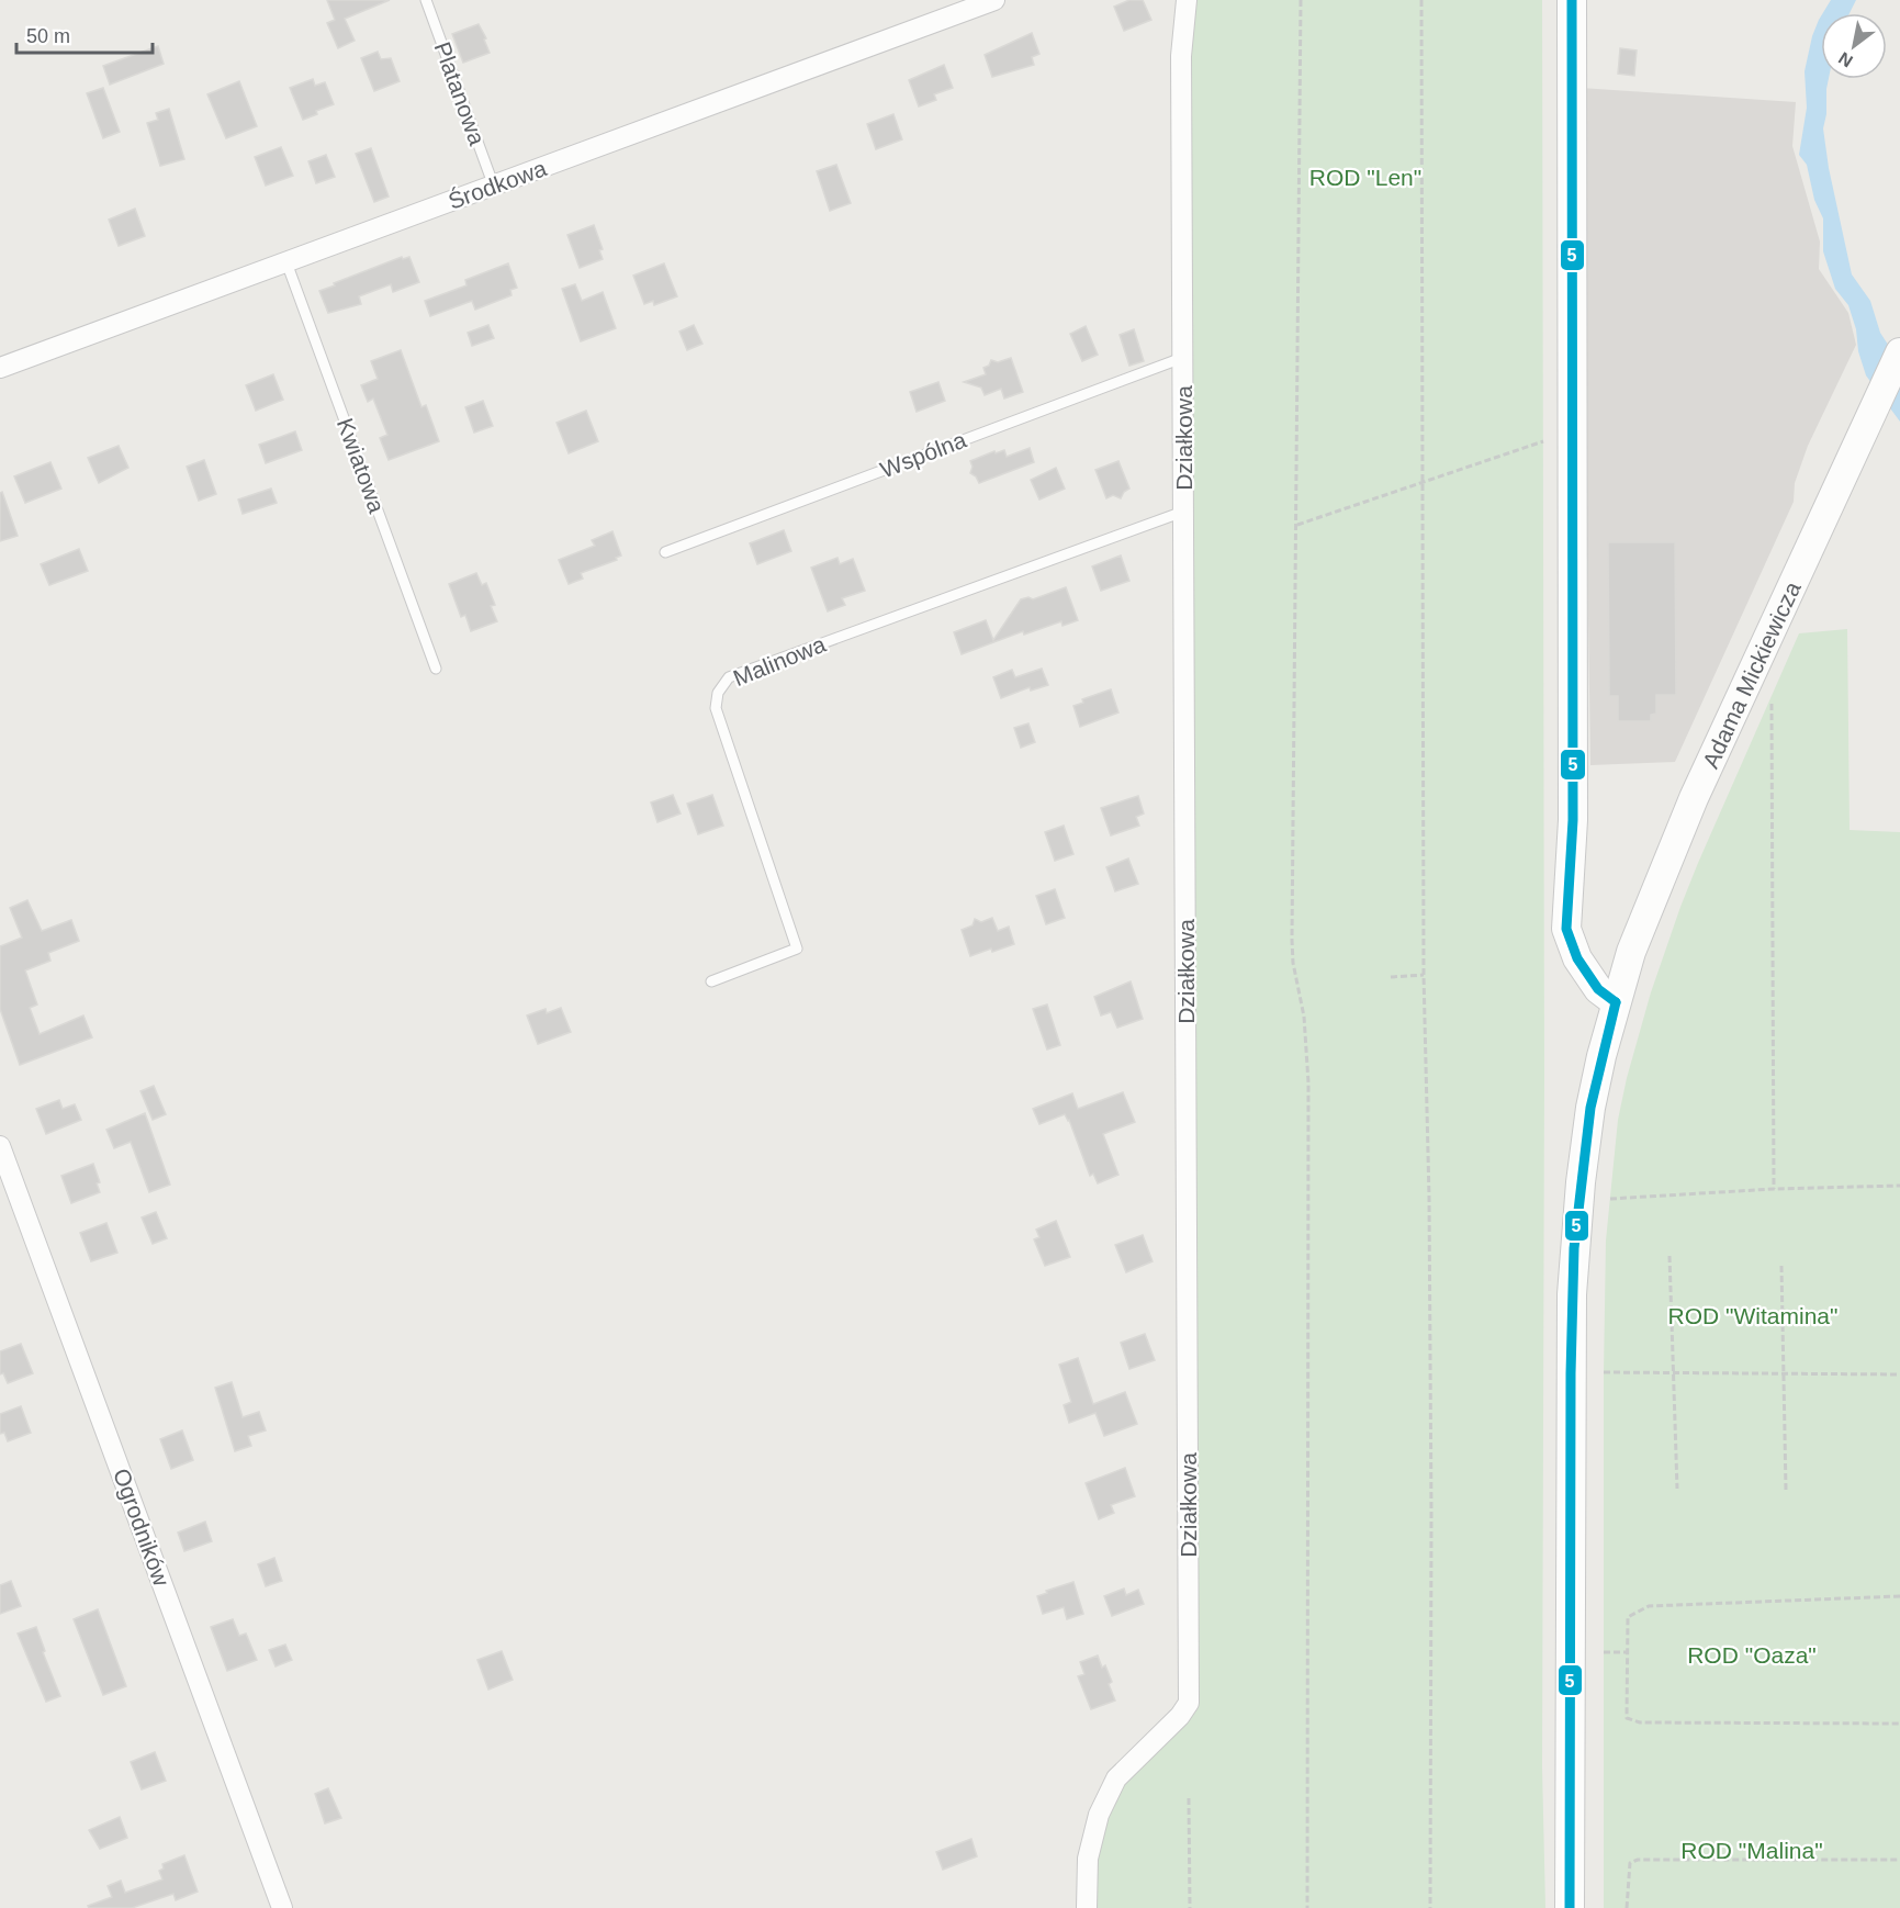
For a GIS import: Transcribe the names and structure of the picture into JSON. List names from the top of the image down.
{
  "streets": {
    "street": [
      "Środkowa",
      "Działkowa",
      "Adama Mickiewicza",
      "Ogrodników"
    ],
    "lane": [
      "Platanowa",
      "Wspólna",
      "Kwiatowa",
      "Malinowa"
    ]
  },
  "crossings": [
    ["Platanowa", "Środkowa"],
    ["Środkowa", "Kwiatowa"],
    ["Działkowa", "Wspólna"],
    ["Działkowa", "Malinowa"]
  ],
  "parks": [
    "ROD \"Len\"",
    "ROD \"Witamina\"",
    "ROD \"Oaza\"",
    "ROD \"Malina\""
  ],
  "lines": ["transit line 5"],
  "scale_bar": "50 m",
  "north": "bottom left"
}
